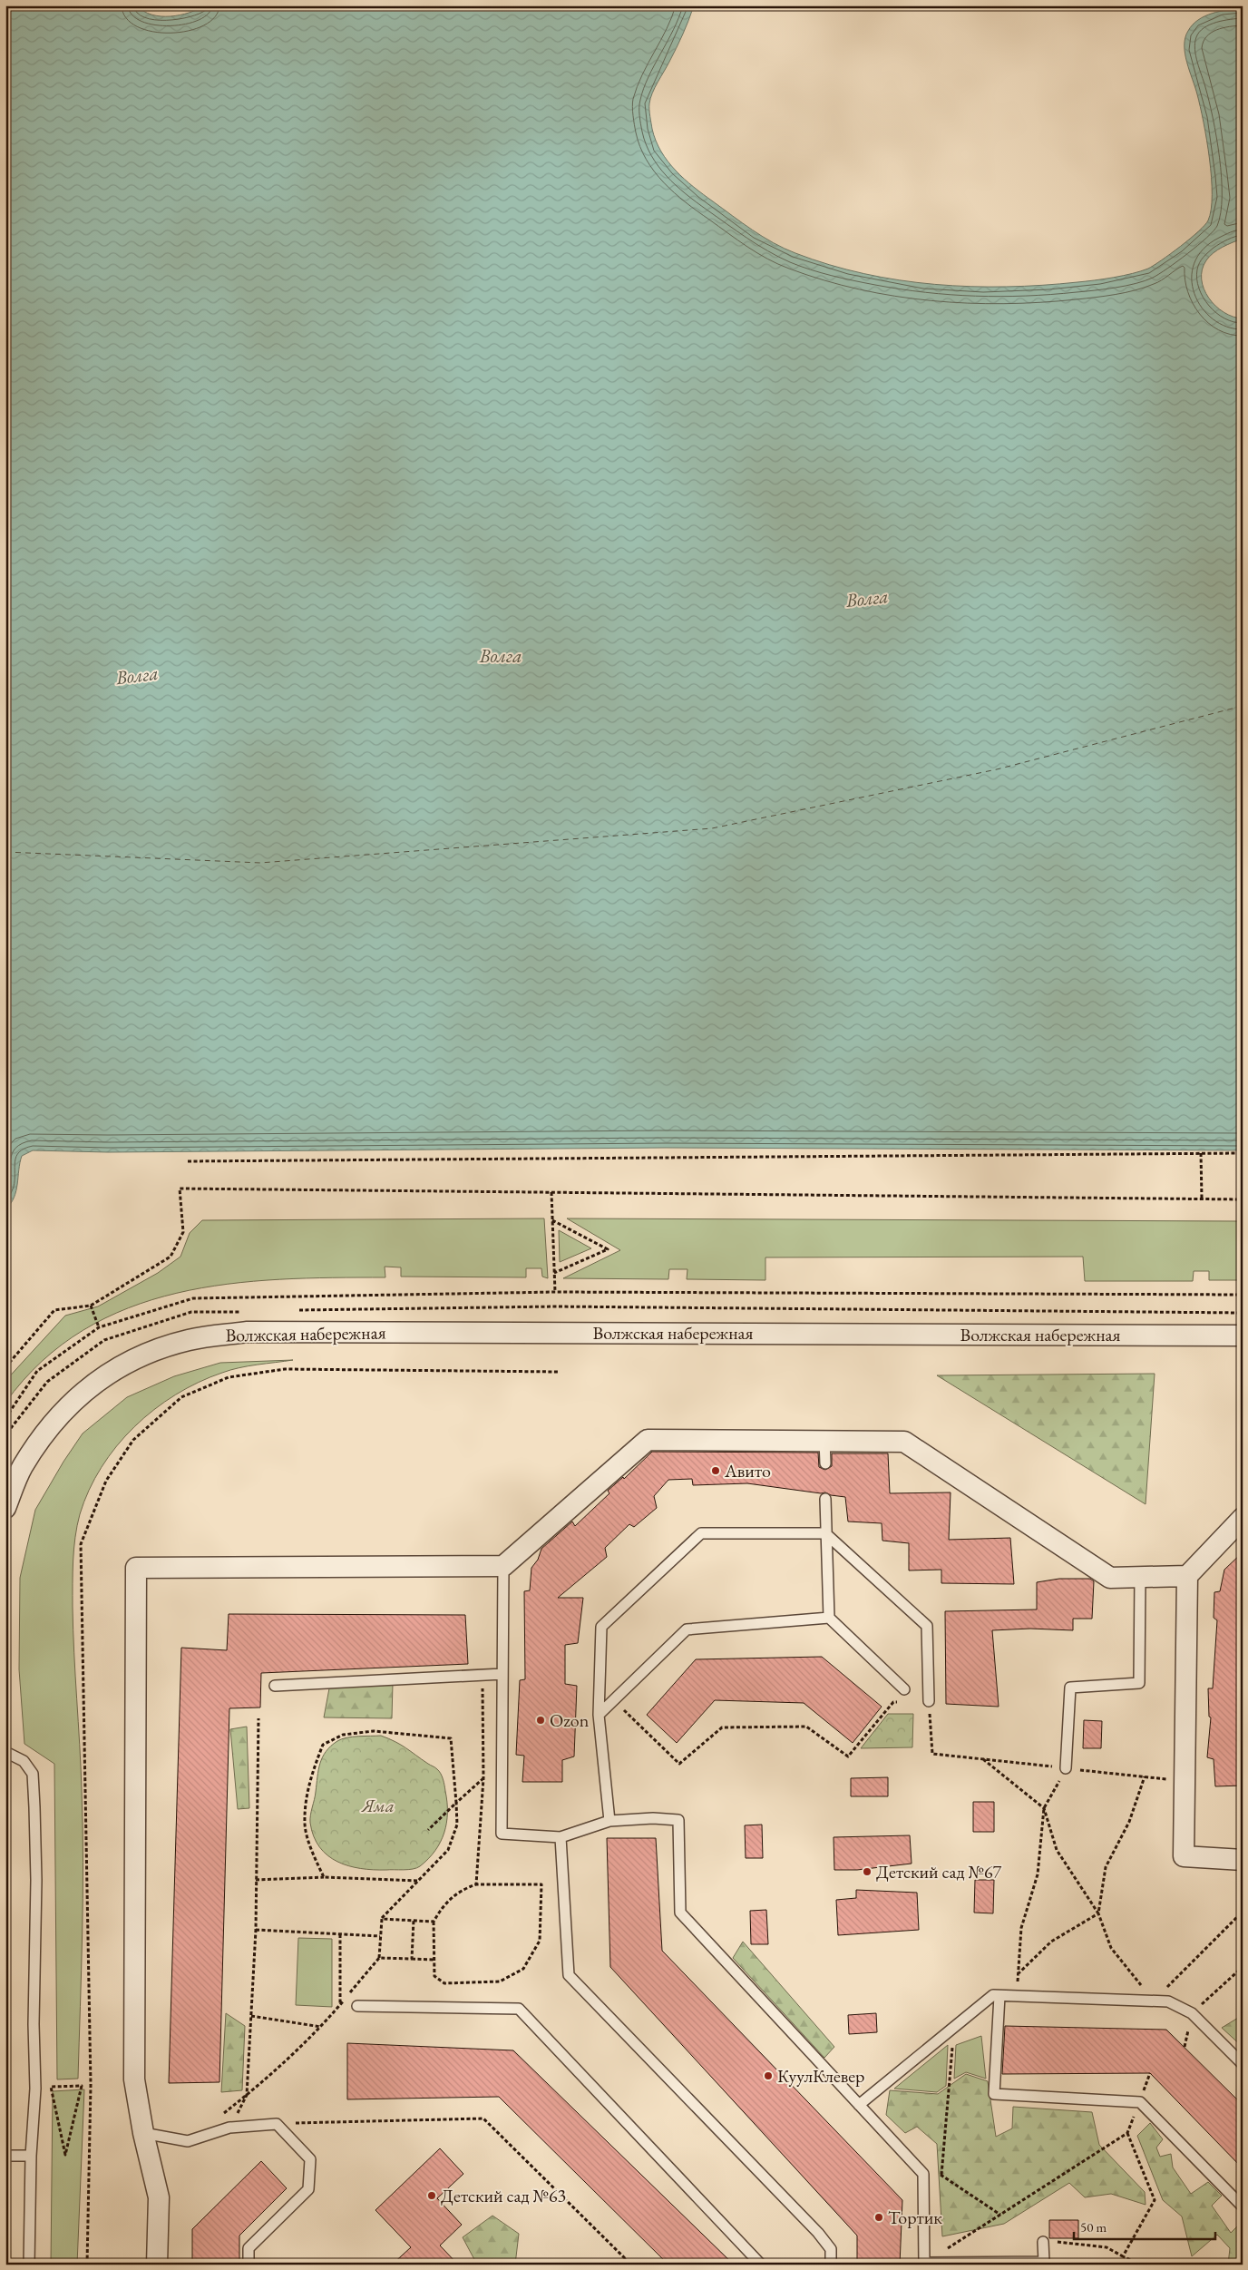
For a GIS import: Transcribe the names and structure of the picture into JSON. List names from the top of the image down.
{
  "streets": {
    "street": ["Волжская набережная"]
  },
  "water": ["Волга"],
  "parks": ["Яма"],
  "places": [
    "Авито",
    "Ozon",
    "Детский сад №67",
    "КуулКлевер",
    "Детский сад №63",
    "Тортик"
  ],
  "scale_bar": "50 m"
}
